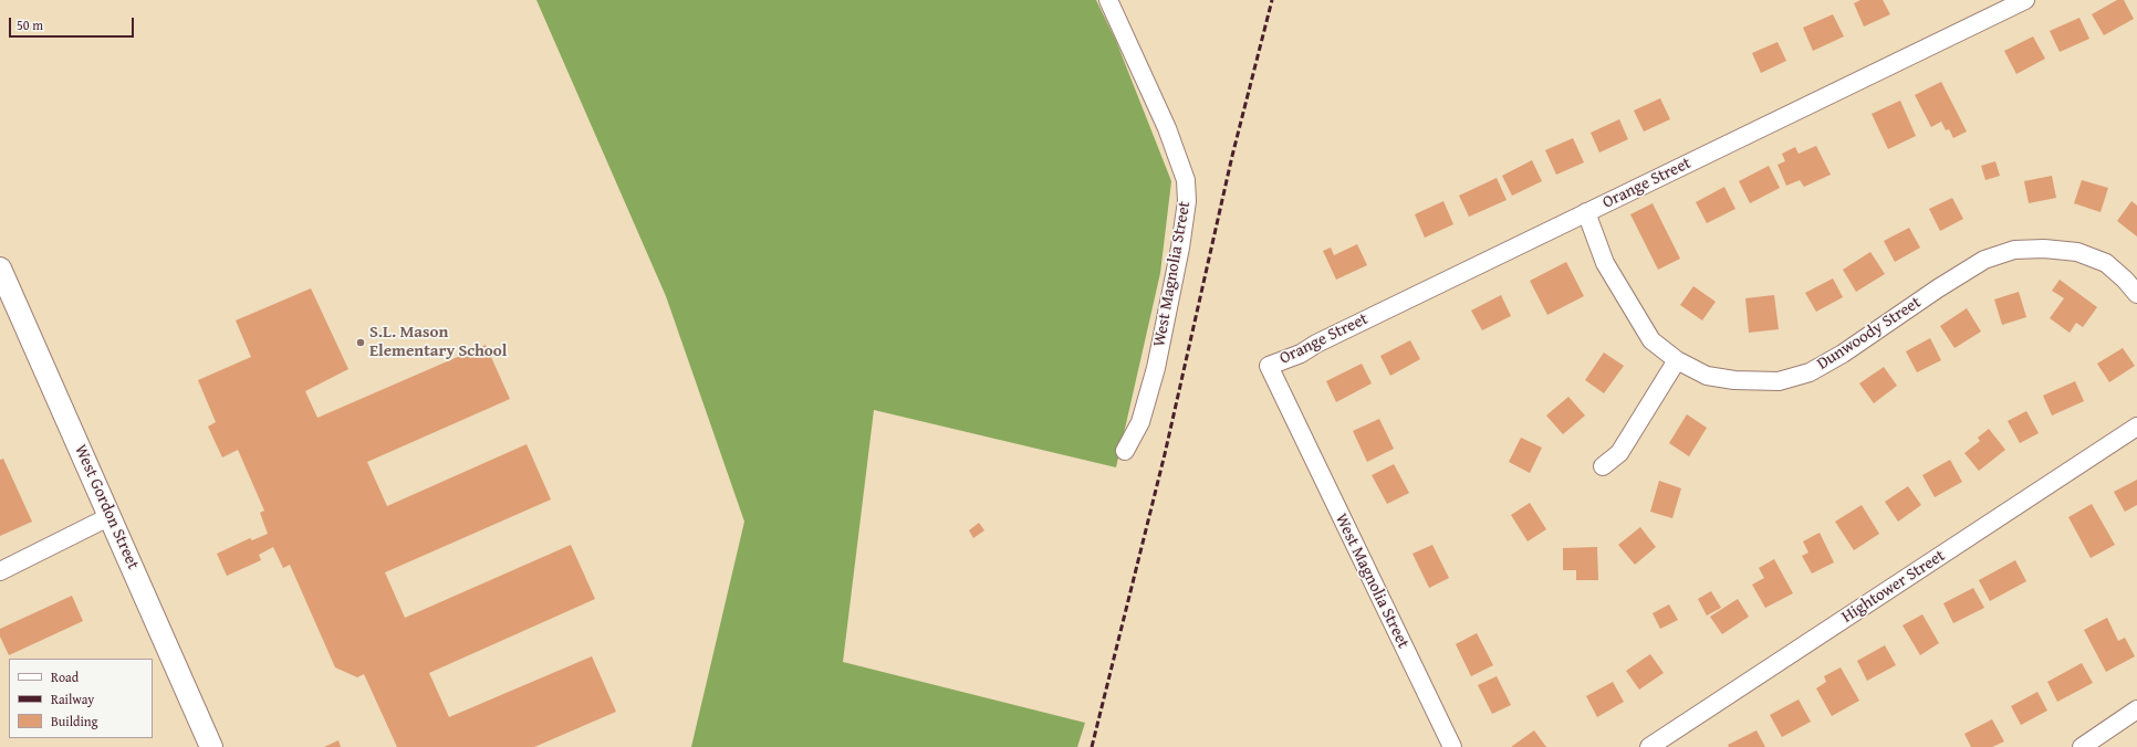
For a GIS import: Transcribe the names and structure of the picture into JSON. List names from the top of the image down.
{
  "streets": {
    "street": [
      "Orange Street",
      "West Magnolia Street",
      "Dunwoody Street",
      "West Gordon Street",
      "Hightower Street"
    ]
  },
  "crossings": [
    ["Orange Street", "West Magnolia Street"],
    ["Orange Street", "Dunwoody Street"]
  ],
  "places": ["S.L. Mason Elementary School"],
  "legend": ["Road", "Railway", "Building"],
  "scale_bar": "50 m"
}
